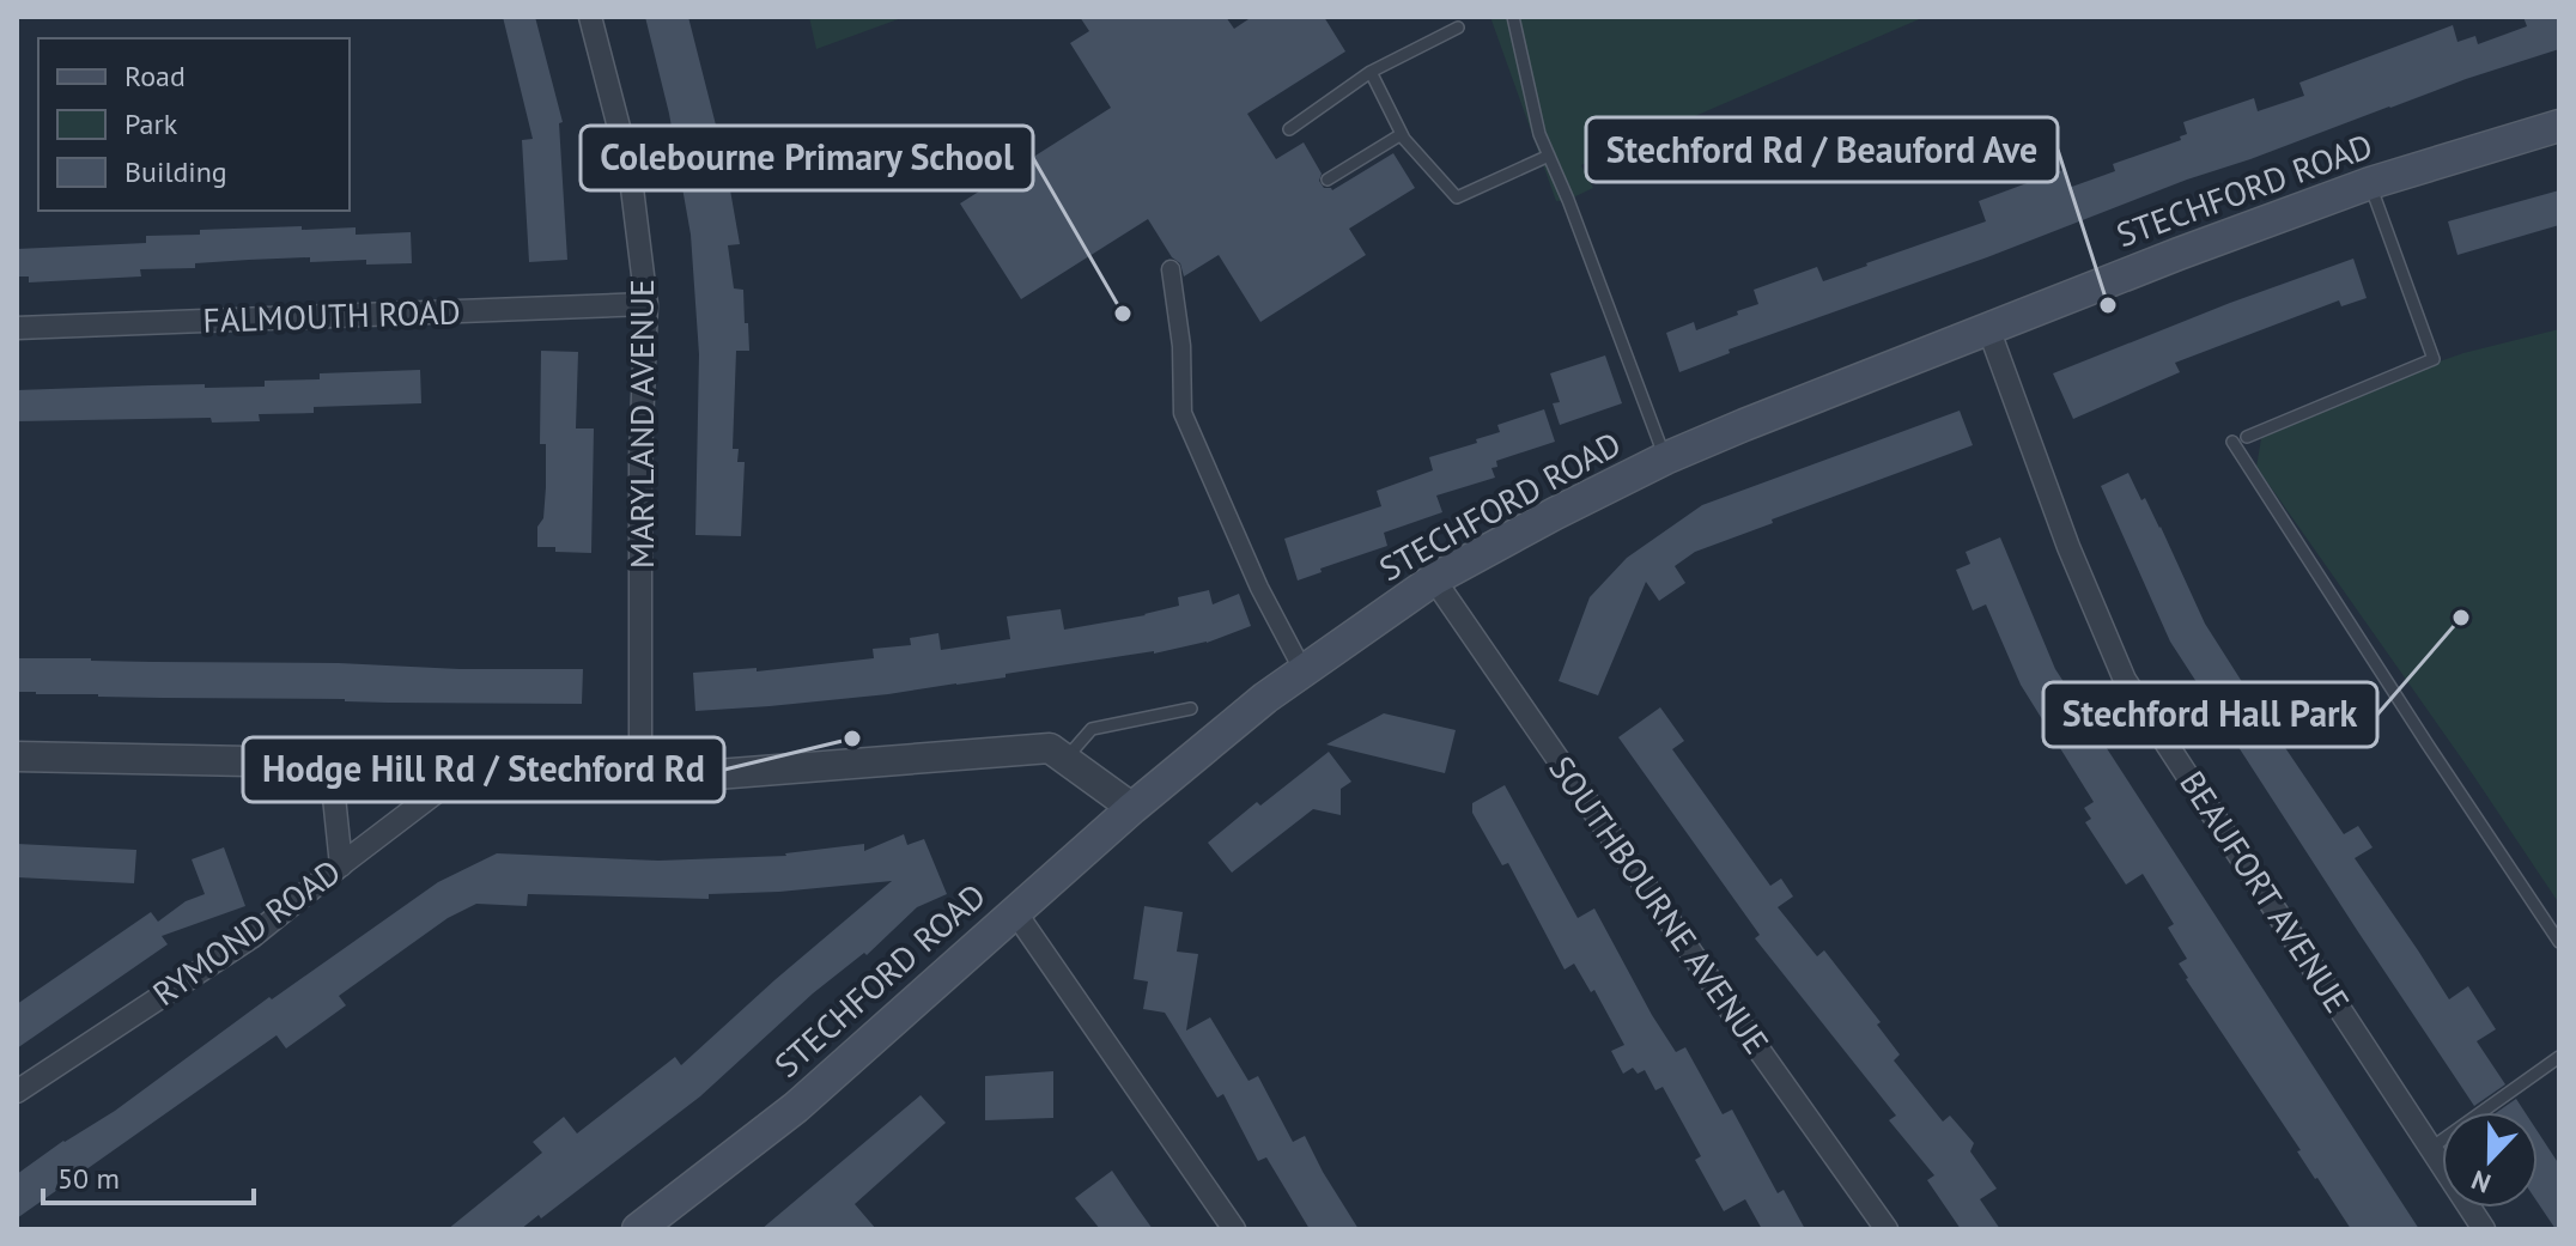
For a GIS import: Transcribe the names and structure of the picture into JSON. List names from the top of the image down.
{
  "streets": {
    "main road": ["STECHFORD ROAD"],
    "street": [
      "FALMOUTH ROAD",
      "MARYLAND AVENUE",
      "BEAUFORT AVENUE",
      "SOUTHBOURNE AVENUE",
      "RYMOND ROAD"
    ]
  },
  "crossings": [
    ["STECHFORD ROAD", "BEAUFORT AVENUE"],
    ["STECHFORD ROAD", "SOUTHBOURNE AVENUE"],
    ["FALMOUTH ROAD", "MARYLAND AVENUE"]
  ],
  "places": [
    "Stechford Rd / Beauford Ave",
    "Colebourne Primary School",
    "Stechford Hall Park",
    "Hodge Hill Rd / Stechford Rd"
  ],
  "legend": ["Road", "Park", "Building"],
  "scale_bar": "50 m",
  "north": "bottom"
}
